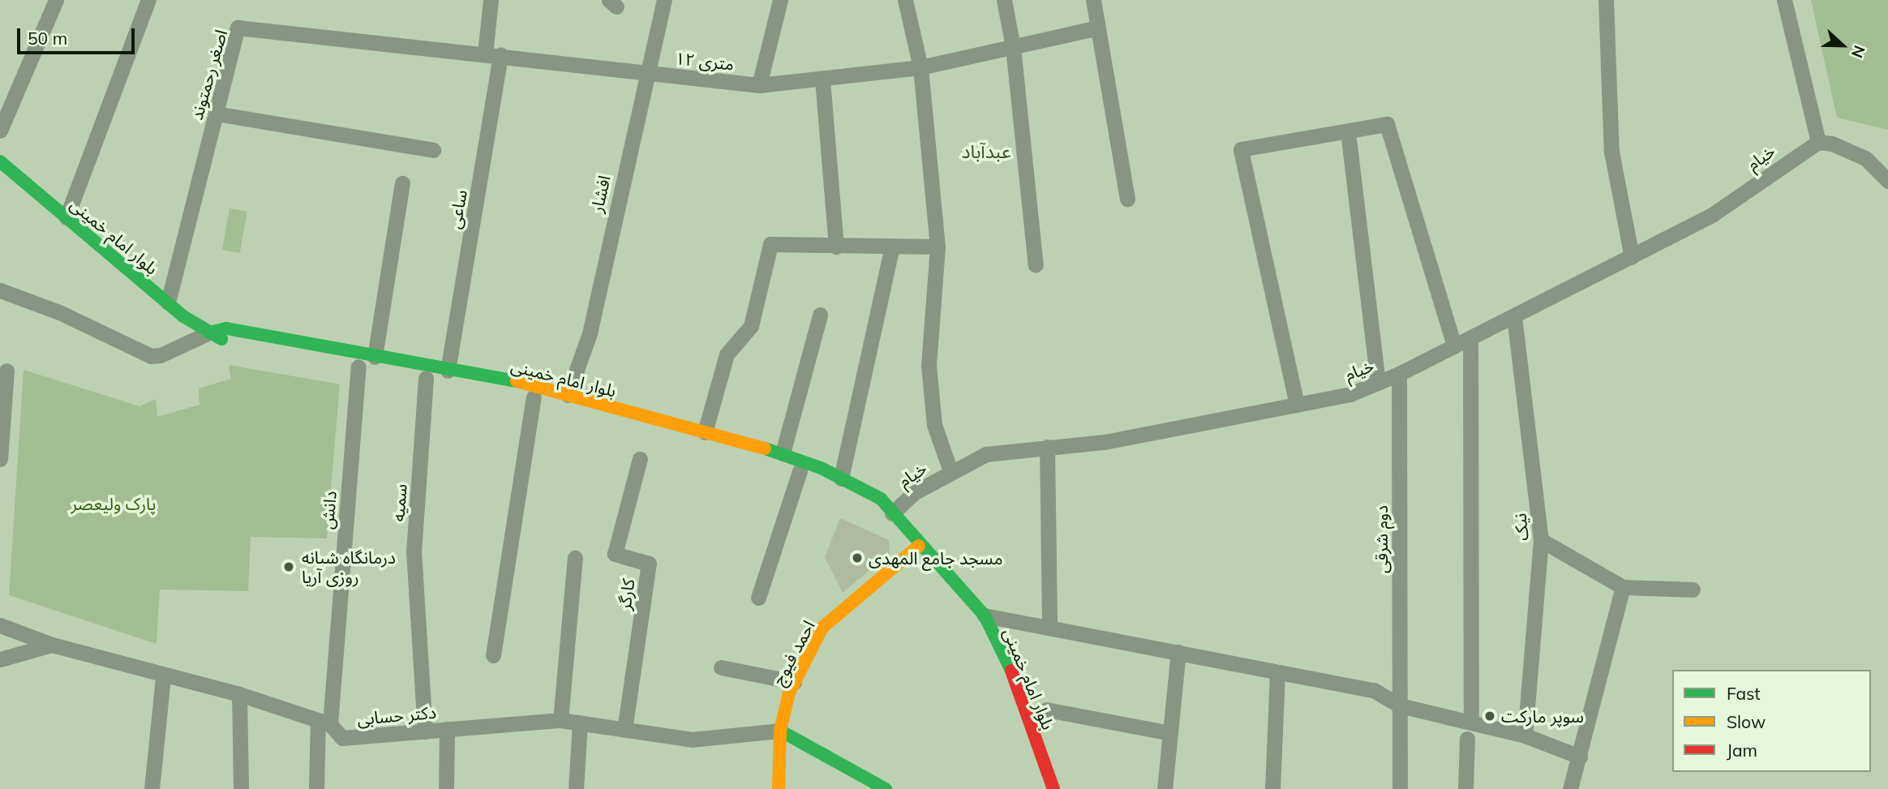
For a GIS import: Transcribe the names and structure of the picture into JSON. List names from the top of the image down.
{
  "streets": {
    "street": [
      "۱۲ متری",
      "اصغر رحمتوند",
      "خیام",
      "افشار",
      "ساعی",
      "بلوار امام خمینی",
      "سمیه",
      "دانش",
      "نیک",
      "دوم شرقی",
      "کارگر",
      "احمد فیوج",
      "دکتر حسابی"
    ]
  },
  "crossings": [
    ["۱۲ متری", "اصغر رحمتوند"],
    ["۱۲ متری", "افشار"],
    ["۱۲ متری", "ساعی"],
    ["اصغر رحمتوند", "ساعی"],
    ["اصغر رحمتوند", "بلوار امام خمینی"],
    ["خیام", "بلوار امام خمینی"],
    ["خیام", "نیک"],
    ["خیام", "دوم شرقی"],
    ["افشار", "بلوار امام خمینی"],
    ["ساعی", "بلوار امام خمینی"],
    ["بلوار امام خمینی", "سمیه"],
    ["بلوار امام خمینی", "دانش"],
    ["بلوار امام خمینی", "احمد فیوج"],
    ["سمیه", "دکتر حسابی"],
    ["دانش", "دکتر حسابی"],
    ["کارگر", "دکتر حسابی"],
    ["احمد فیوج", "دکتر حسابی"]
  ],
  "districts": ["عبدآباد"],
  "parks": ["پارک ولیعصر"],
  "places": ["مسجد جامع المهدی", "درمانگاه شبانه روزی آریا", "سوپر مارکت"],
  "legend": ["Fast", "Slow", "Jam"],
  "scale_bar": "50 m",
  "north": "right"
}
